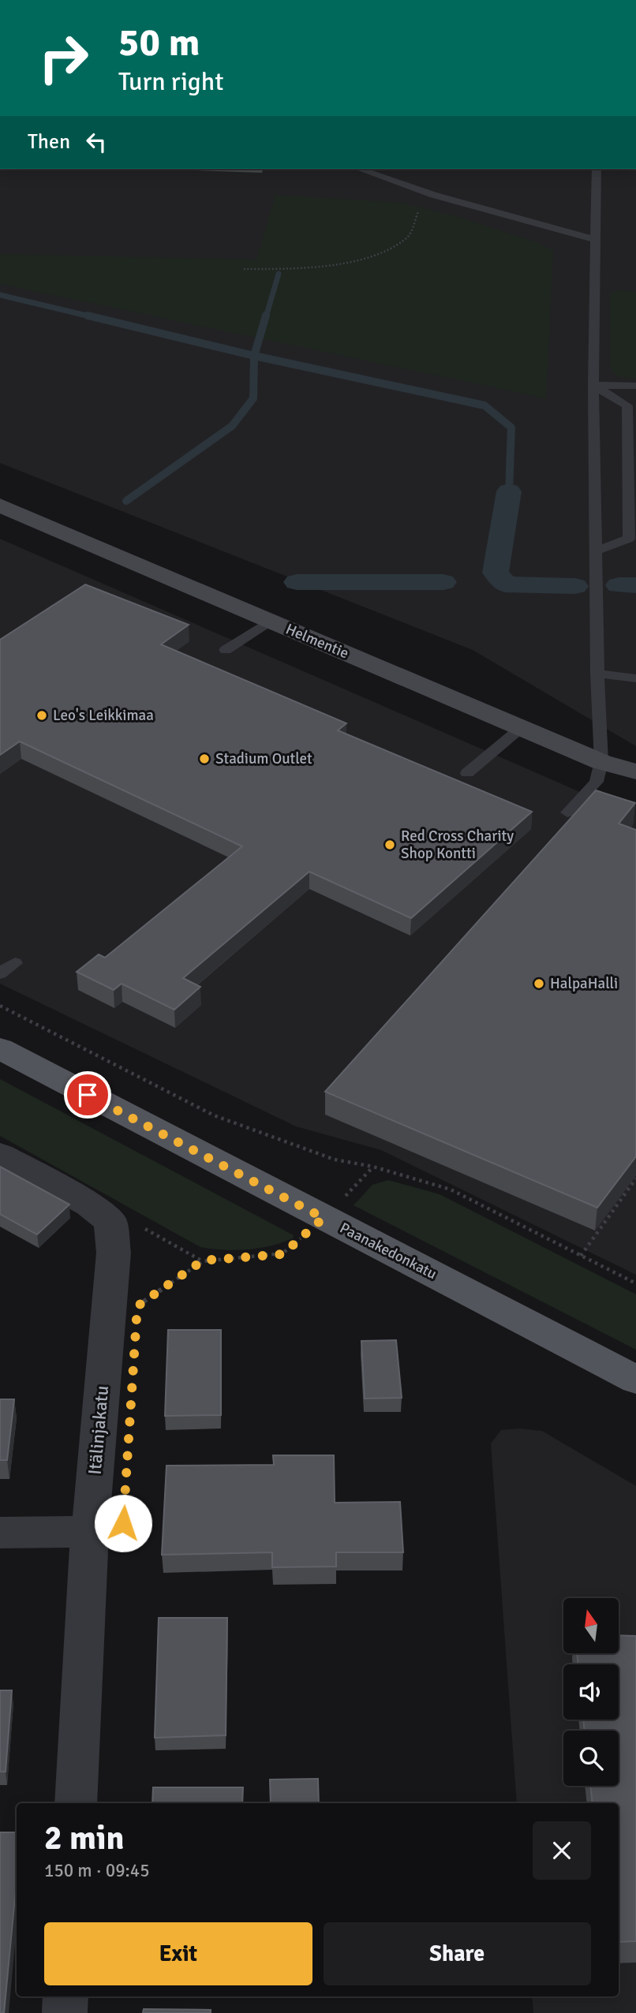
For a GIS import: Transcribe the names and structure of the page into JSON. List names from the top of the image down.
{
  "streets": {
    "main road": ["Paanakedonkatu"],
    "street": ["Helmentie", "Itälinjakatu"]
  },
  "places": [
    "Leo's Leikkimaa",
    "Stadium Outlet",
    "Red Cross Charity Shop Kontti",
    "HalpaHalli"
  ],
  "north": "top",
  "page": {
    "turn": ["50 m", "Turn right"],
    "then": "Then",
    "heading": ["2 min", "150 m · 09:45"],
    "buttons": ["Exit", "Share"]
  }
}
